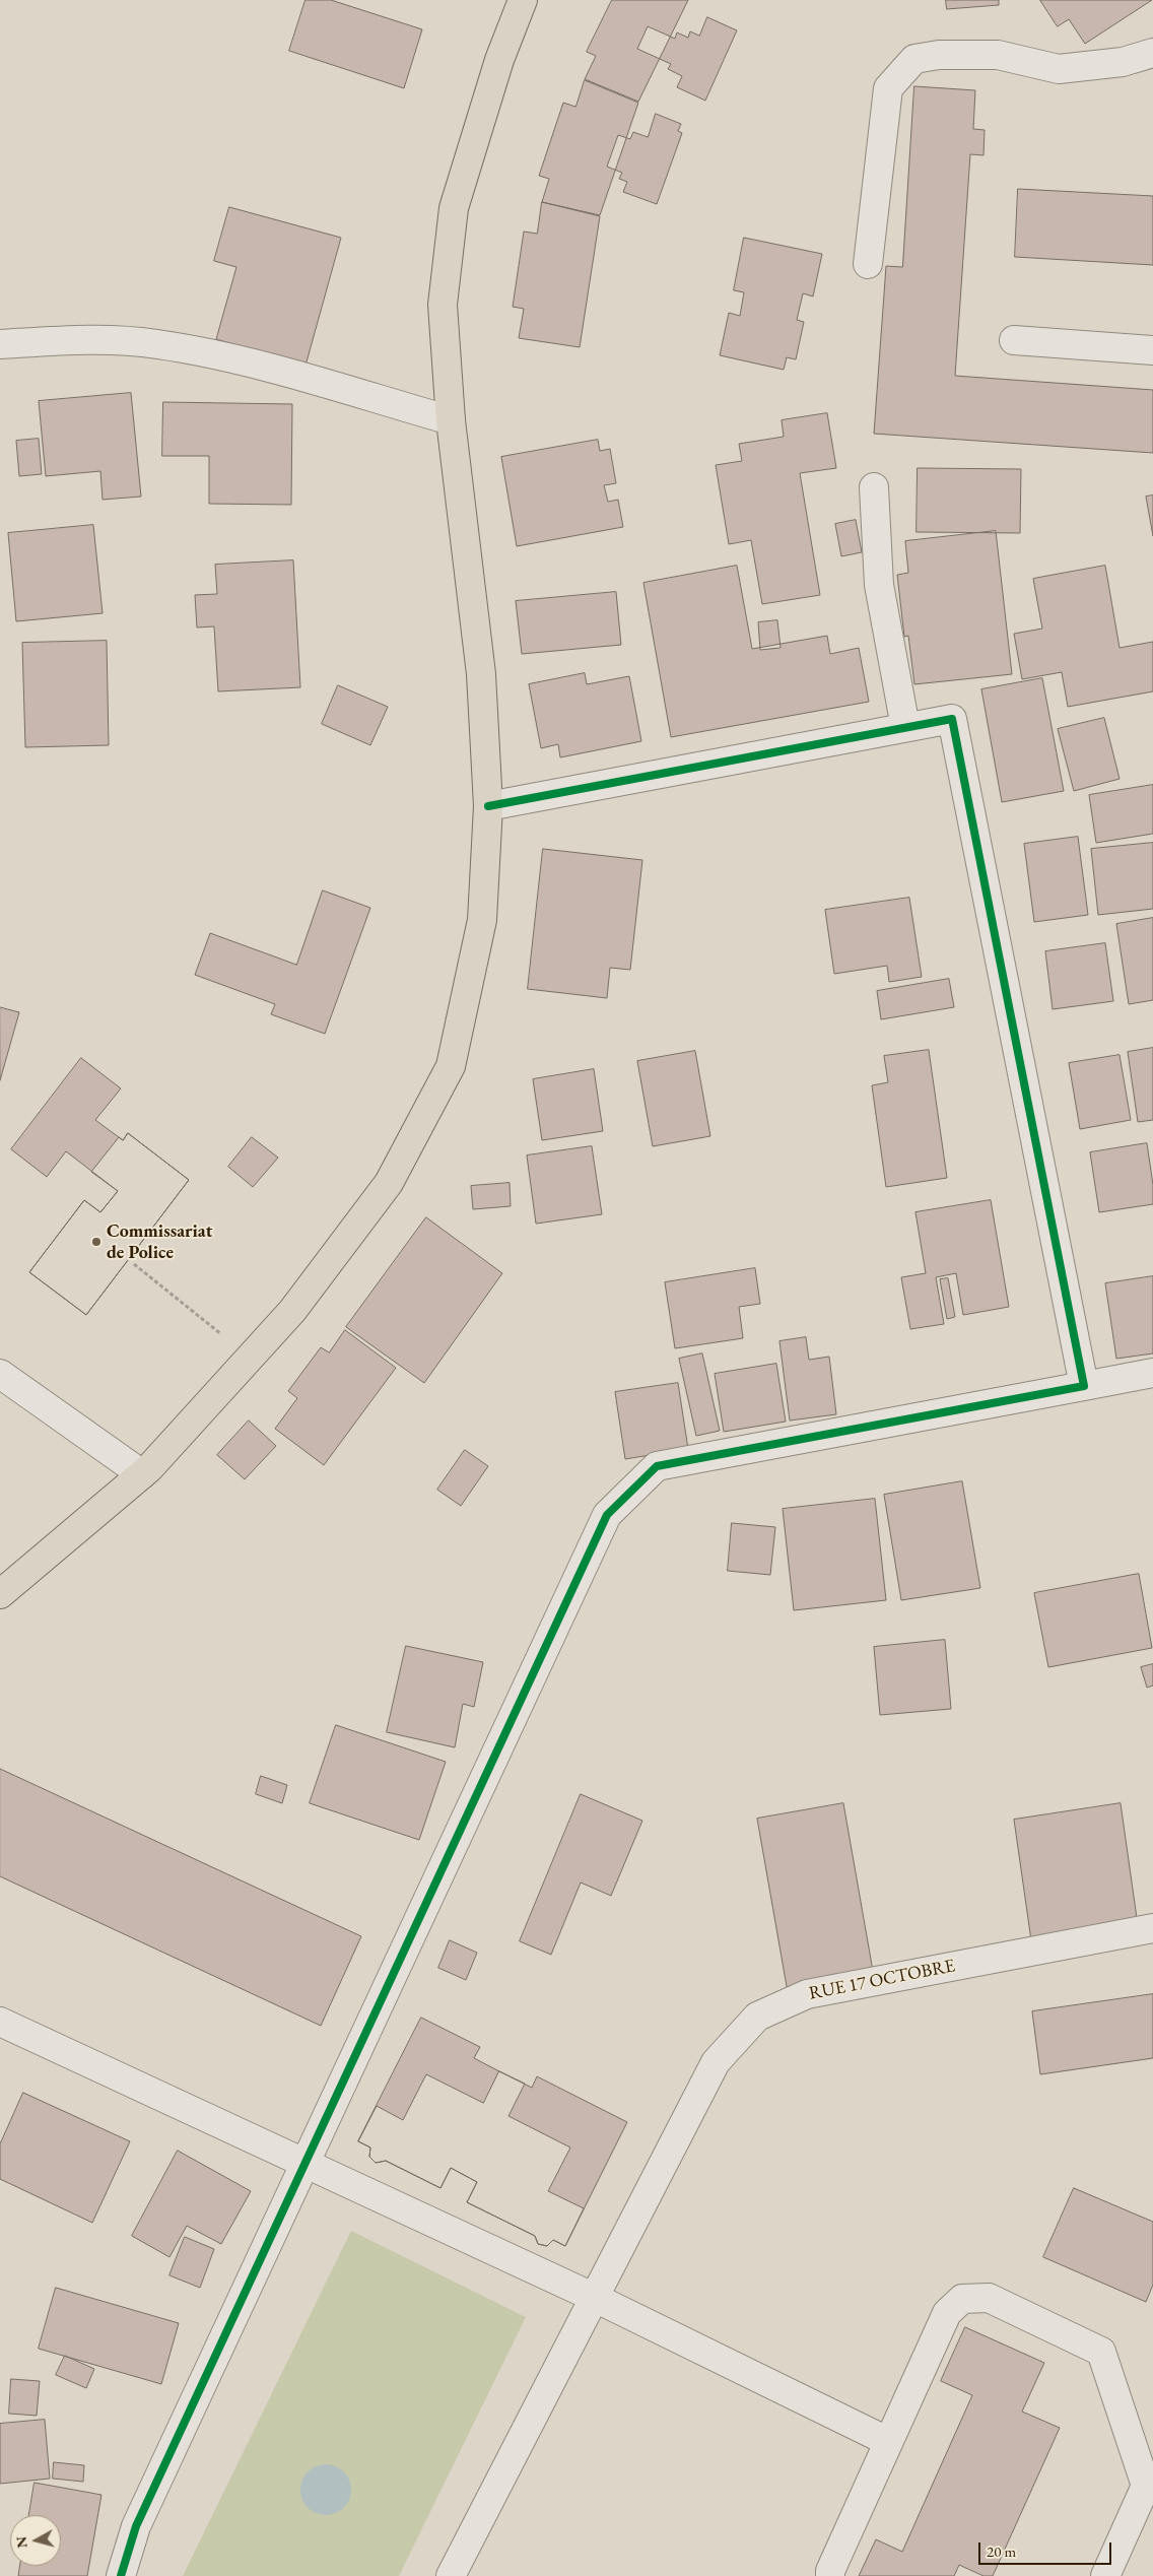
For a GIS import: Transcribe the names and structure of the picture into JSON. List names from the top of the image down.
{
  "streets": {
    "street": ["RUE 17 OCTOBRE"]
  },
  "places": ["Commissariat de Police"],
  "scale_bar": "20 m",
  "north": "left"
}
